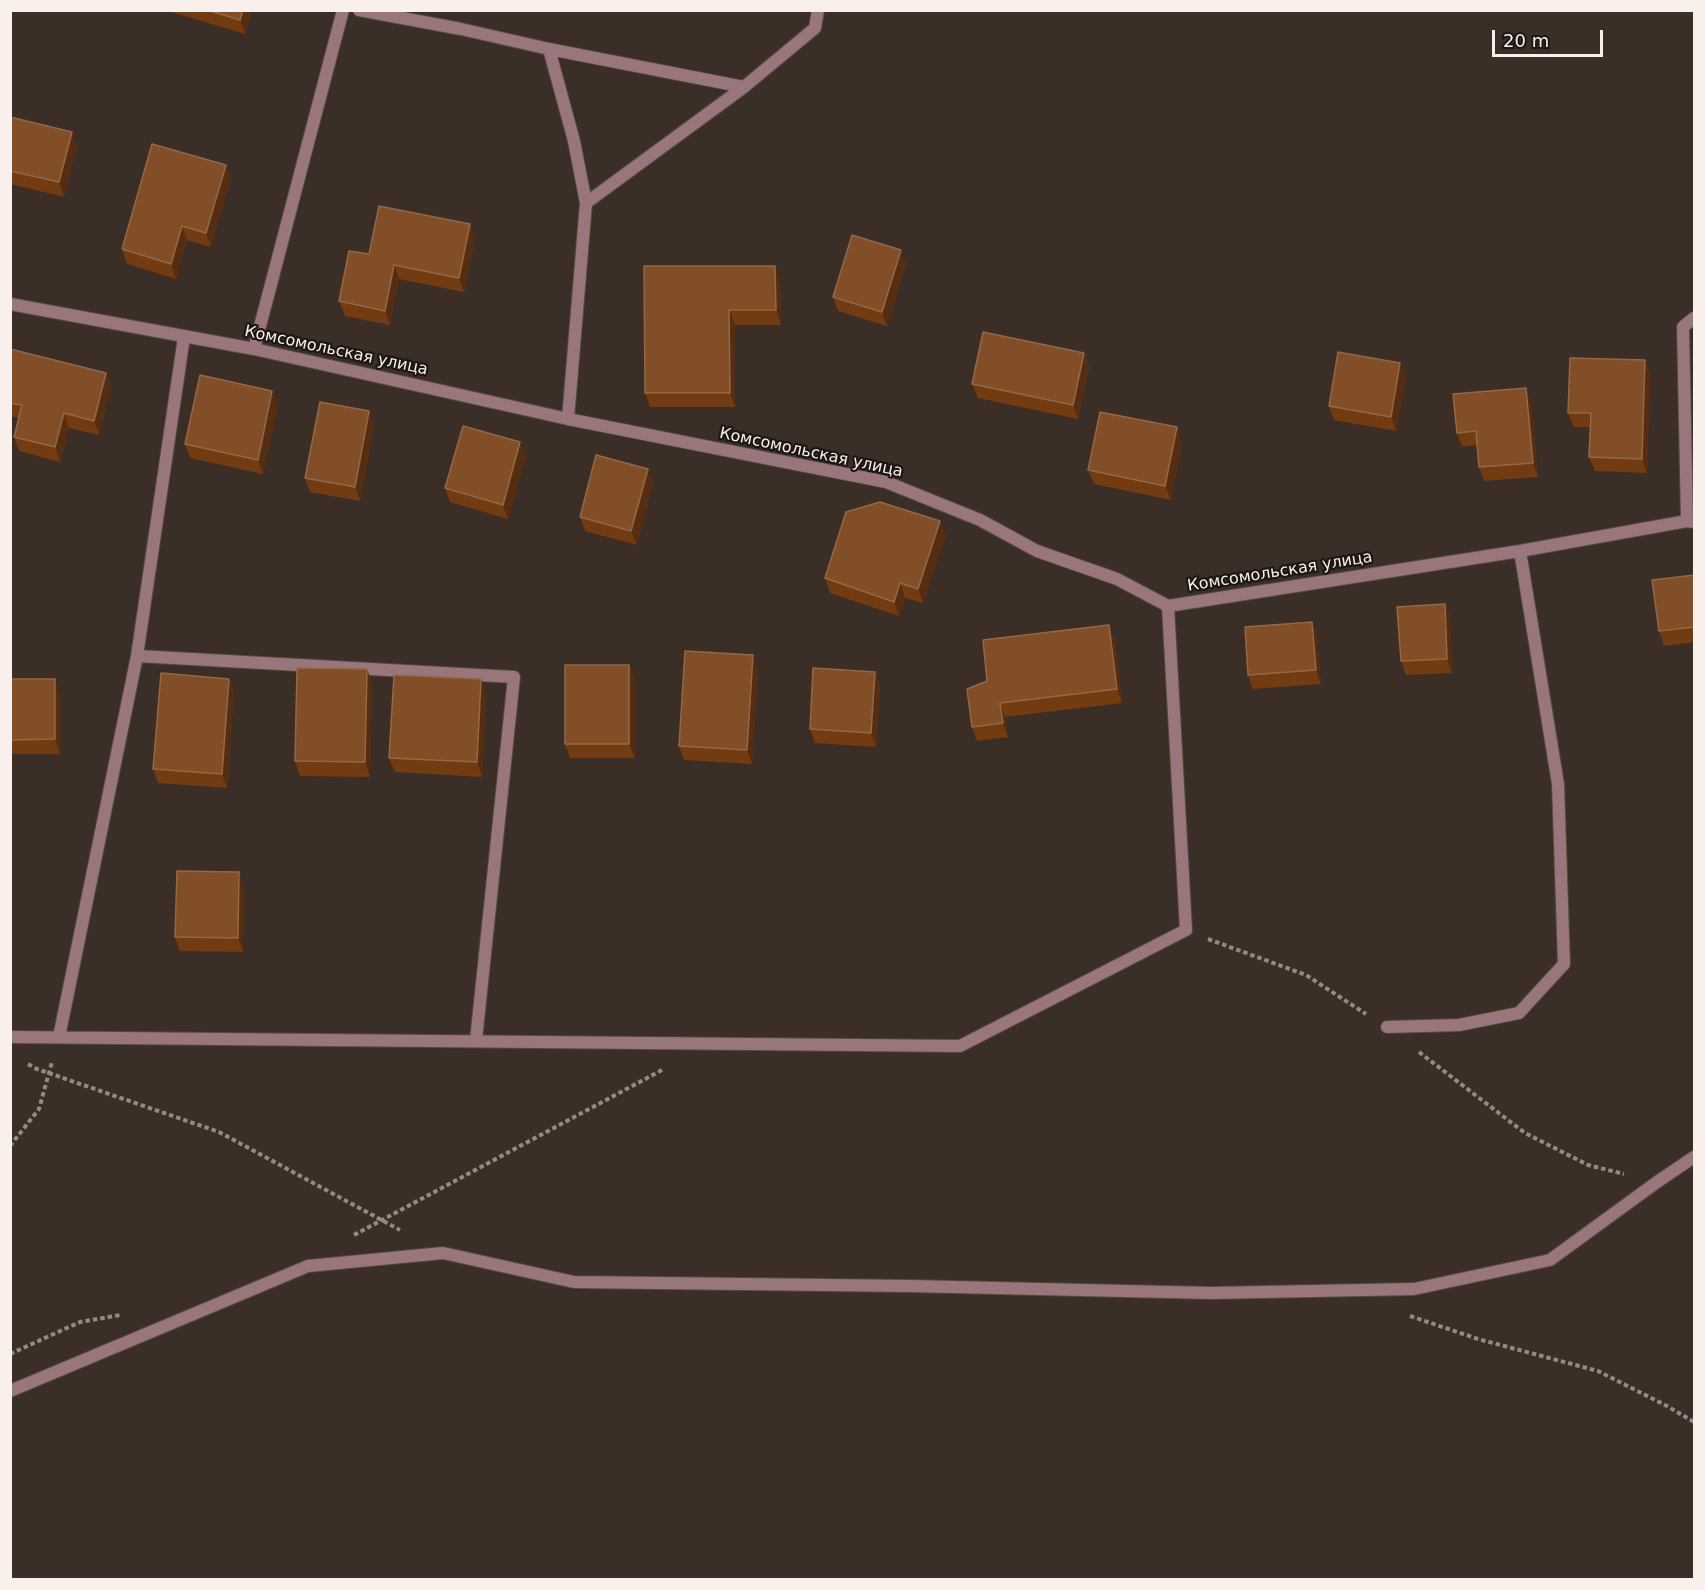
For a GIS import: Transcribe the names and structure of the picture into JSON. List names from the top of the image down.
{
  "streets": {
    "street": ["Комсомольская улица"]
  },
  "scale_bar": "20 m"
}
